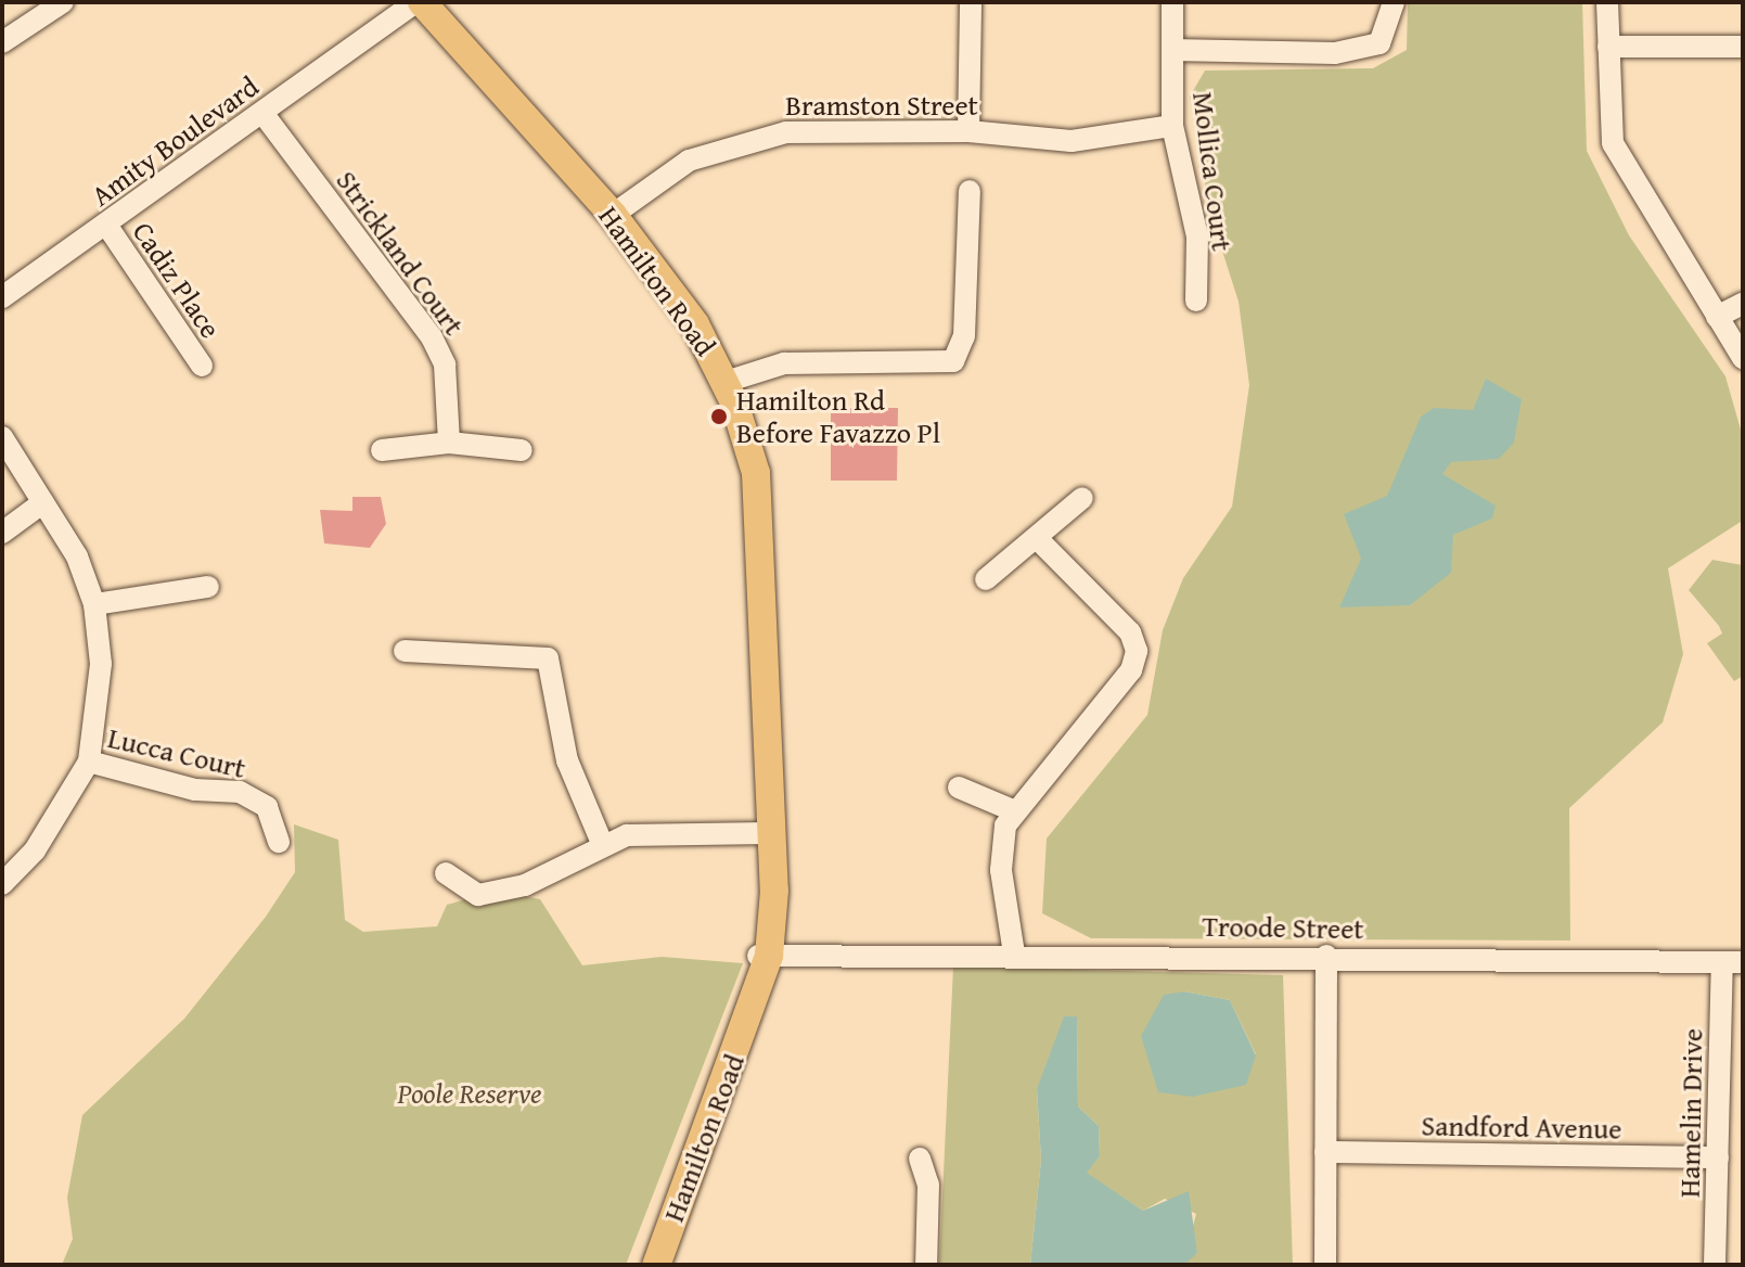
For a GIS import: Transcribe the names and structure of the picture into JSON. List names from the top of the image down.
{
  "streets": {
    "main road": ["Hamilton Road"],
    "street": [
      "Bramston Street",
      "Amity Boulevard",
      "Mollica Court",
      "Strickland Court",
      "Cadiz Place",
      "Lucca Court",
      "Troode Street",
      "Hamelin Drive",
      "Sandford Avenue"
    ]
  },
  "crossings": [
    ["Bramston Street", "Mollica Court"],
    ["Bramston Street", "Hamilton Road"],
    ["Amity Boulevard", "Strickland Court"],
    ["Amity Boulevard", "Cadiz Place"],
    ["Amity Boulevard", "Hamilton Road"],
    ["Hamilton Road", "Troode Street"],
    ["Troode Street", "Hamelin Drive"],
    ["Hamelin Drive", "Sandford Avenue"]
  ],
  "parks": ["Poole Reserve"],
  "places": ["Hamilton Rd Before Favazzo Pl"]
}
